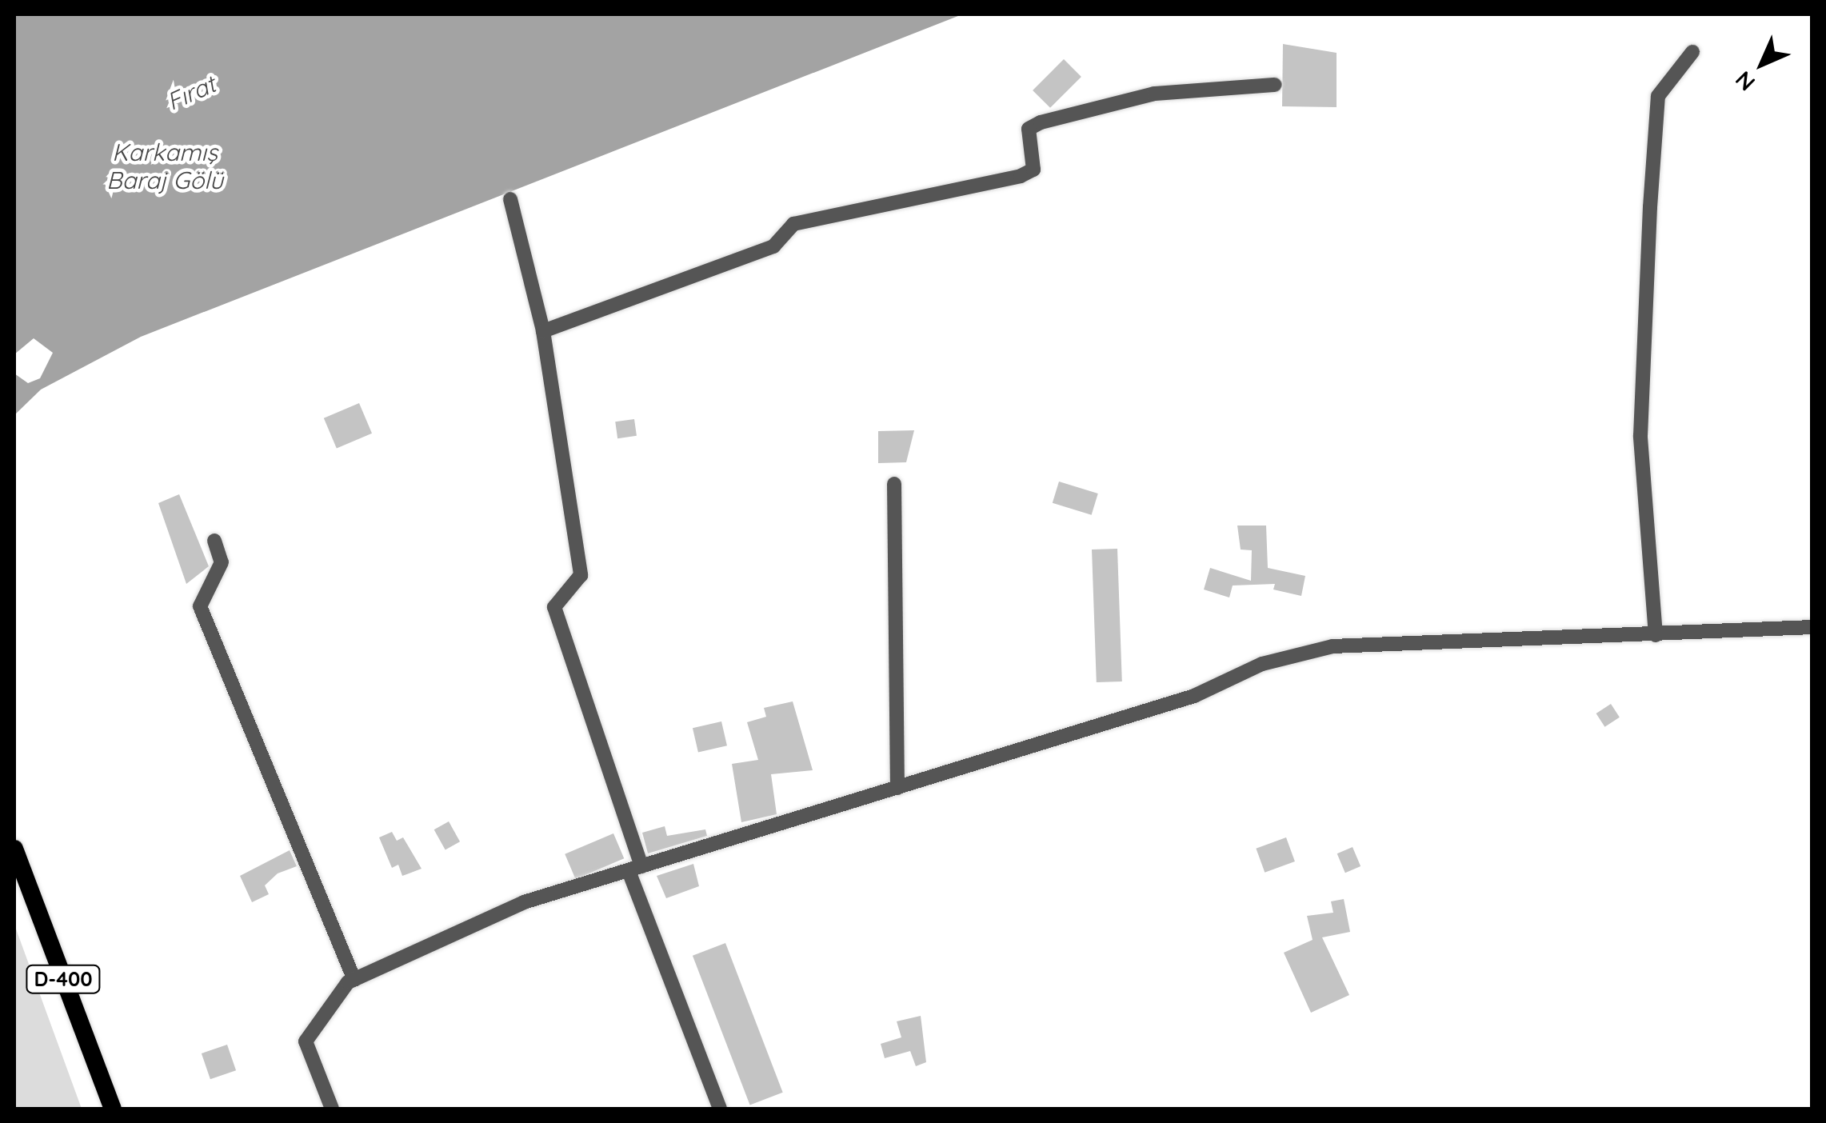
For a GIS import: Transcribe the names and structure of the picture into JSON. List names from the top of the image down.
{
  "streets": {
    "main road": ["D-400"]
  },
  "water": ["Fırat", "Karkamış Baraj Gölü"],
  "north": "bottom left"
}
